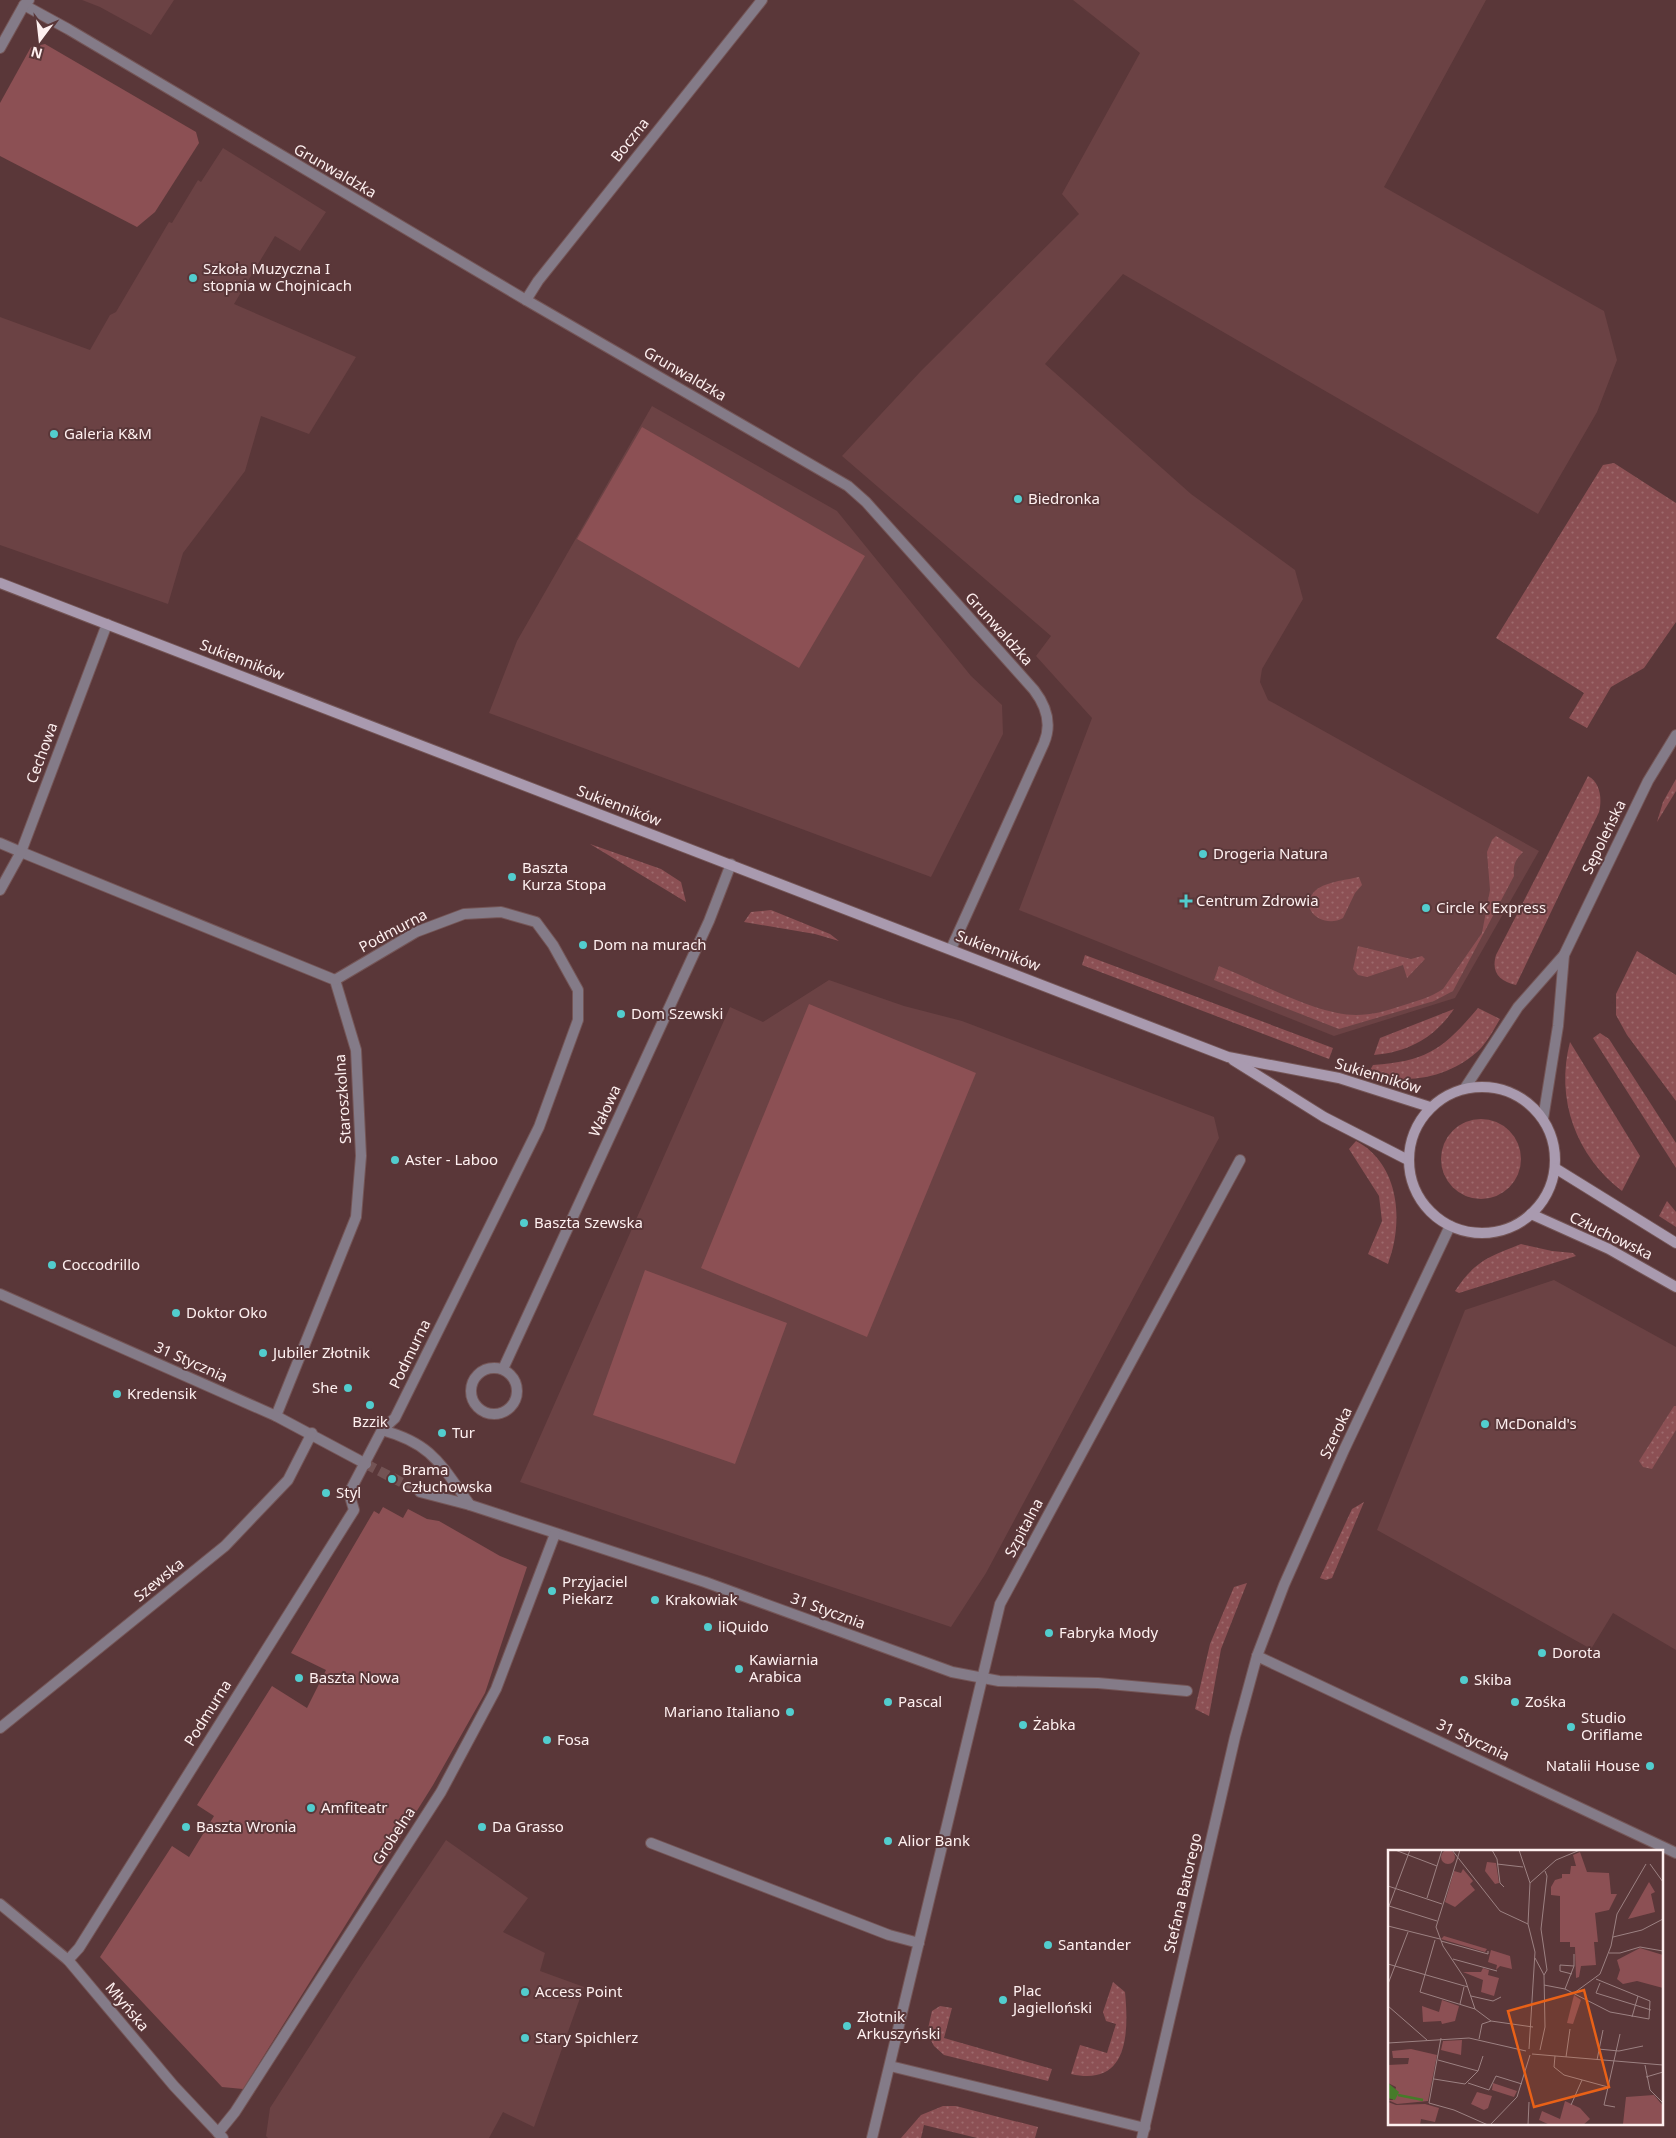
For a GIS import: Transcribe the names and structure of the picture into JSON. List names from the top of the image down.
{
  "streets": {
    "main road": ["Sukienników", "Człuchowska"],
    "street": [
      "Boczna",
      "Grunwaldzka",
      "Cechowa",
      "Sępoleńska",
      "Podmurna",
      "Staroszkolna",
      "Wałowa",
      "31 Stycznia",
      "Szeroka",
      "Szpitalna",
      "Szewska",
      "Grobelna",
      "Stefana Batorego",
      "Młyńska"
    ]
  },
  "crossings": [
    ["Boczna", "Grunwaldzka"],
    ["Grunwaldzka", "Sukienników"],
    ["Sukienników", "Cechowa"],
    ["Sukienników", "Sępoleńska"],
    ["Sukienników", "Wałowa"],
    ["Sukienników", "Człuchowska"],
    ["Sukienników", "Szeroka"],
    ["Sępoleńska", "Człuchowska"],
    ["Sępoleńska", "Szeroka"],
    ["Podmurna", "Staroszkolna"],
    ["Podmurna", "31 Stycznia"],
    ["Podmurna", "Młyńska"],
    ["Staroszkolna", "31 Stycznia"],
    ["Człuchowska", "Szeroka"],
    ["31 Stycznia", "Szeroka"],
    ["31 Stycznia", "Szpitalna"],
    ["31 Stycznia", "Szewska"],
    ["31 Stycznia", "Grobelna"],
    ["31 Stycznia", "Stefana Batorego"],
    ["Szeroka", "Stefana Batorego"],
    ["Grobelna", "Młyńska"]
  ],
  "places": {
    "other": [
      "Szkoła Muzyczna I stopnia w Chojnicach",
      "Galeria K&M",
      "Biedronka",
      "Drogeria Natura",
      "Baszta Kurza Stopa",
      "Circle K Express",
      "Dom na murach",
      "Dom Szewski",
      "Aster - Laboo",
      "Baszta Szewska",
      "Coccodrillo",
      "Doktor Oko",
      "Jubiler Złotnik",
      "She",
      "Kredensik",
      "Bzzik",
      "McDonald's",
      "Tur",
      "Brama Człuchowska",
      "Styl",
      "Przyjaciel Piekarz",
      "Krakowiak",
      "liQuido",
      "Fabryka Mody",
      "Dorota",
      "Kawiarnia Arabica",
      "Baszta Nowa",
      "Skiba",
      "Pascal",
      "Zośka",
      "Mariano Italiano",
      "Żabka",
      "Studio Oriflame",
      "Fosa",
      "Natalii House",
      "Amfiteatr",
      "Baszta Wronia",
      "Da Grasso",
      "Alior Bank",
      "Santander",
      "Access Point",
      "Plac Jagielloński",
      "Złotnik Arkuszyński",
      "Stary Spichlerz"
    ],
    "health": ["Centrum Zdrowia"]
  },
  "north": "bottom"
}
